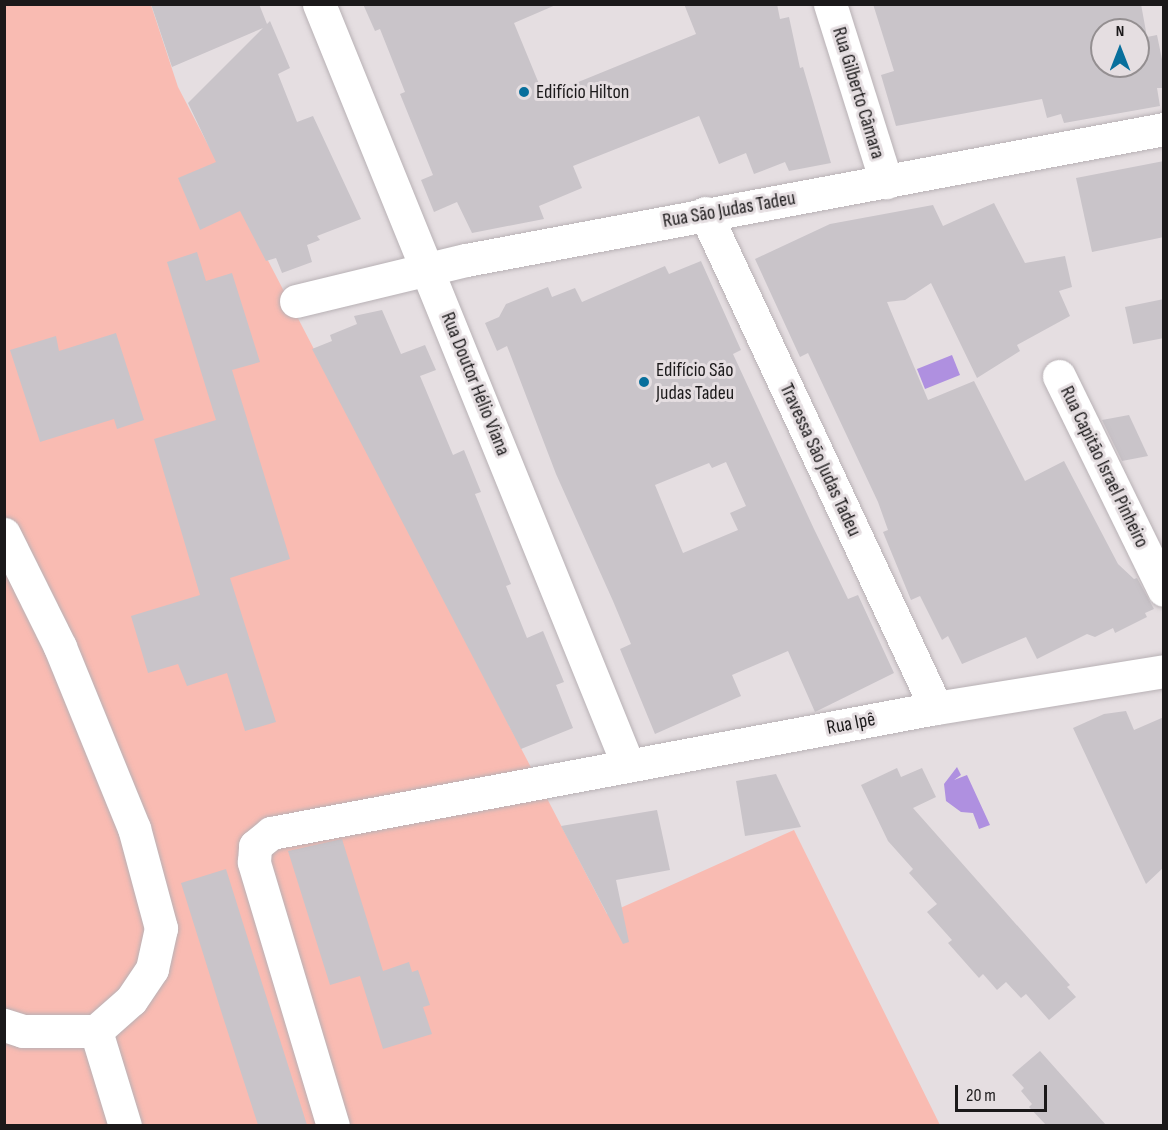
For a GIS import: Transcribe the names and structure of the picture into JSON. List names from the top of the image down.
{
  "streets": {
    "street": [
      "Rua Gilberto Câmara",
      "Rua São Judas Tadeu",
      "Rua Doutor Hélio Viana",
      "Travessa São Judas Tadeu",
      "Rua Capitão Israel Pinheiro",
      "Rua Ipê"
    ]
  },
  "crossings": [
    ["Rua Gilberto Câmara", "Rua São Judas Tadeu"],
    ["Rua São Judas Tadeu", "Rua Doutor Hélio Viana"],
    ["Rua São Judas Tadeu", "Travessa São Judas Tadeu"],
    ["Rua Doutor Hélio Viana", "Rua Ipê"],
    ["Travessa São Judas Tadeu", "Rua Ipê"]
  ],
  "places": ["Edifício Hilton", "Edifício São Judas Tadeu"],
  "scale_bar": "20 m",
  "north": "top"
}
